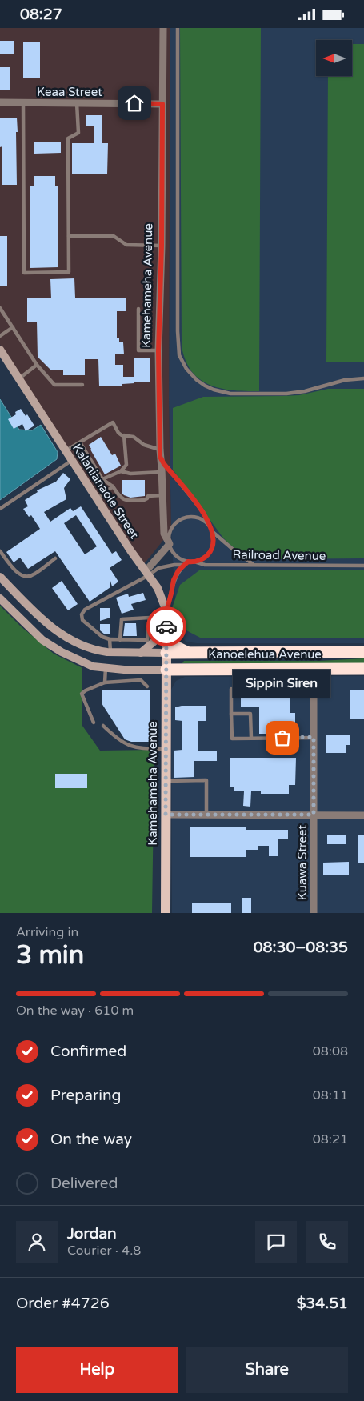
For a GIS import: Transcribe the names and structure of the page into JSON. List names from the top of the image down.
{
  "streets": {
    "highway": ["Kanoelehua Avenue"],
    "main road": ["Kamehameha Avenue"],
    "street": ["Keaa Street", "Kalanianaole Street", "Kuawa Street"],
    "lane": ["Railroad Avenue"]
  },
  "crossings": [
    ["Keaa Street", "Kamehameha Avenue"],
    ["Kamehameha Avenue", "Kalanianaole Street"],
    ["Kamehameha Avenue", "Railroad Avenue"],
    ["Kamehameha Avenue", "Kanoelehua Avenue"],
    ["Kalanianaole Street", "Kanoelehua Avenue"],
    ["Kanoelehua Avenue", "Kuawa Street"]
  ],
  "places": ["Sippin Siren"],
  "north": "left",
  "page": {
    "status": "08:27",
    "bubble": "Sippin Siren",
    "heading": ["3 min", "Arriving in", "08:30–08:35"],
    "panel": [
      "Jordan",
      "Courier · 4.8",
      "Order #4726",
      "$34.51"
    ],
    "bar": "On the way · 610 m",
    "list": [
      ["Confirmed", "08:08"],
      ["Preparing", "08:11"],
      ["On the way", "08:21"],
      "Delivered"
    ],
    "buttons": ["Help", "Share"]
  }
}
